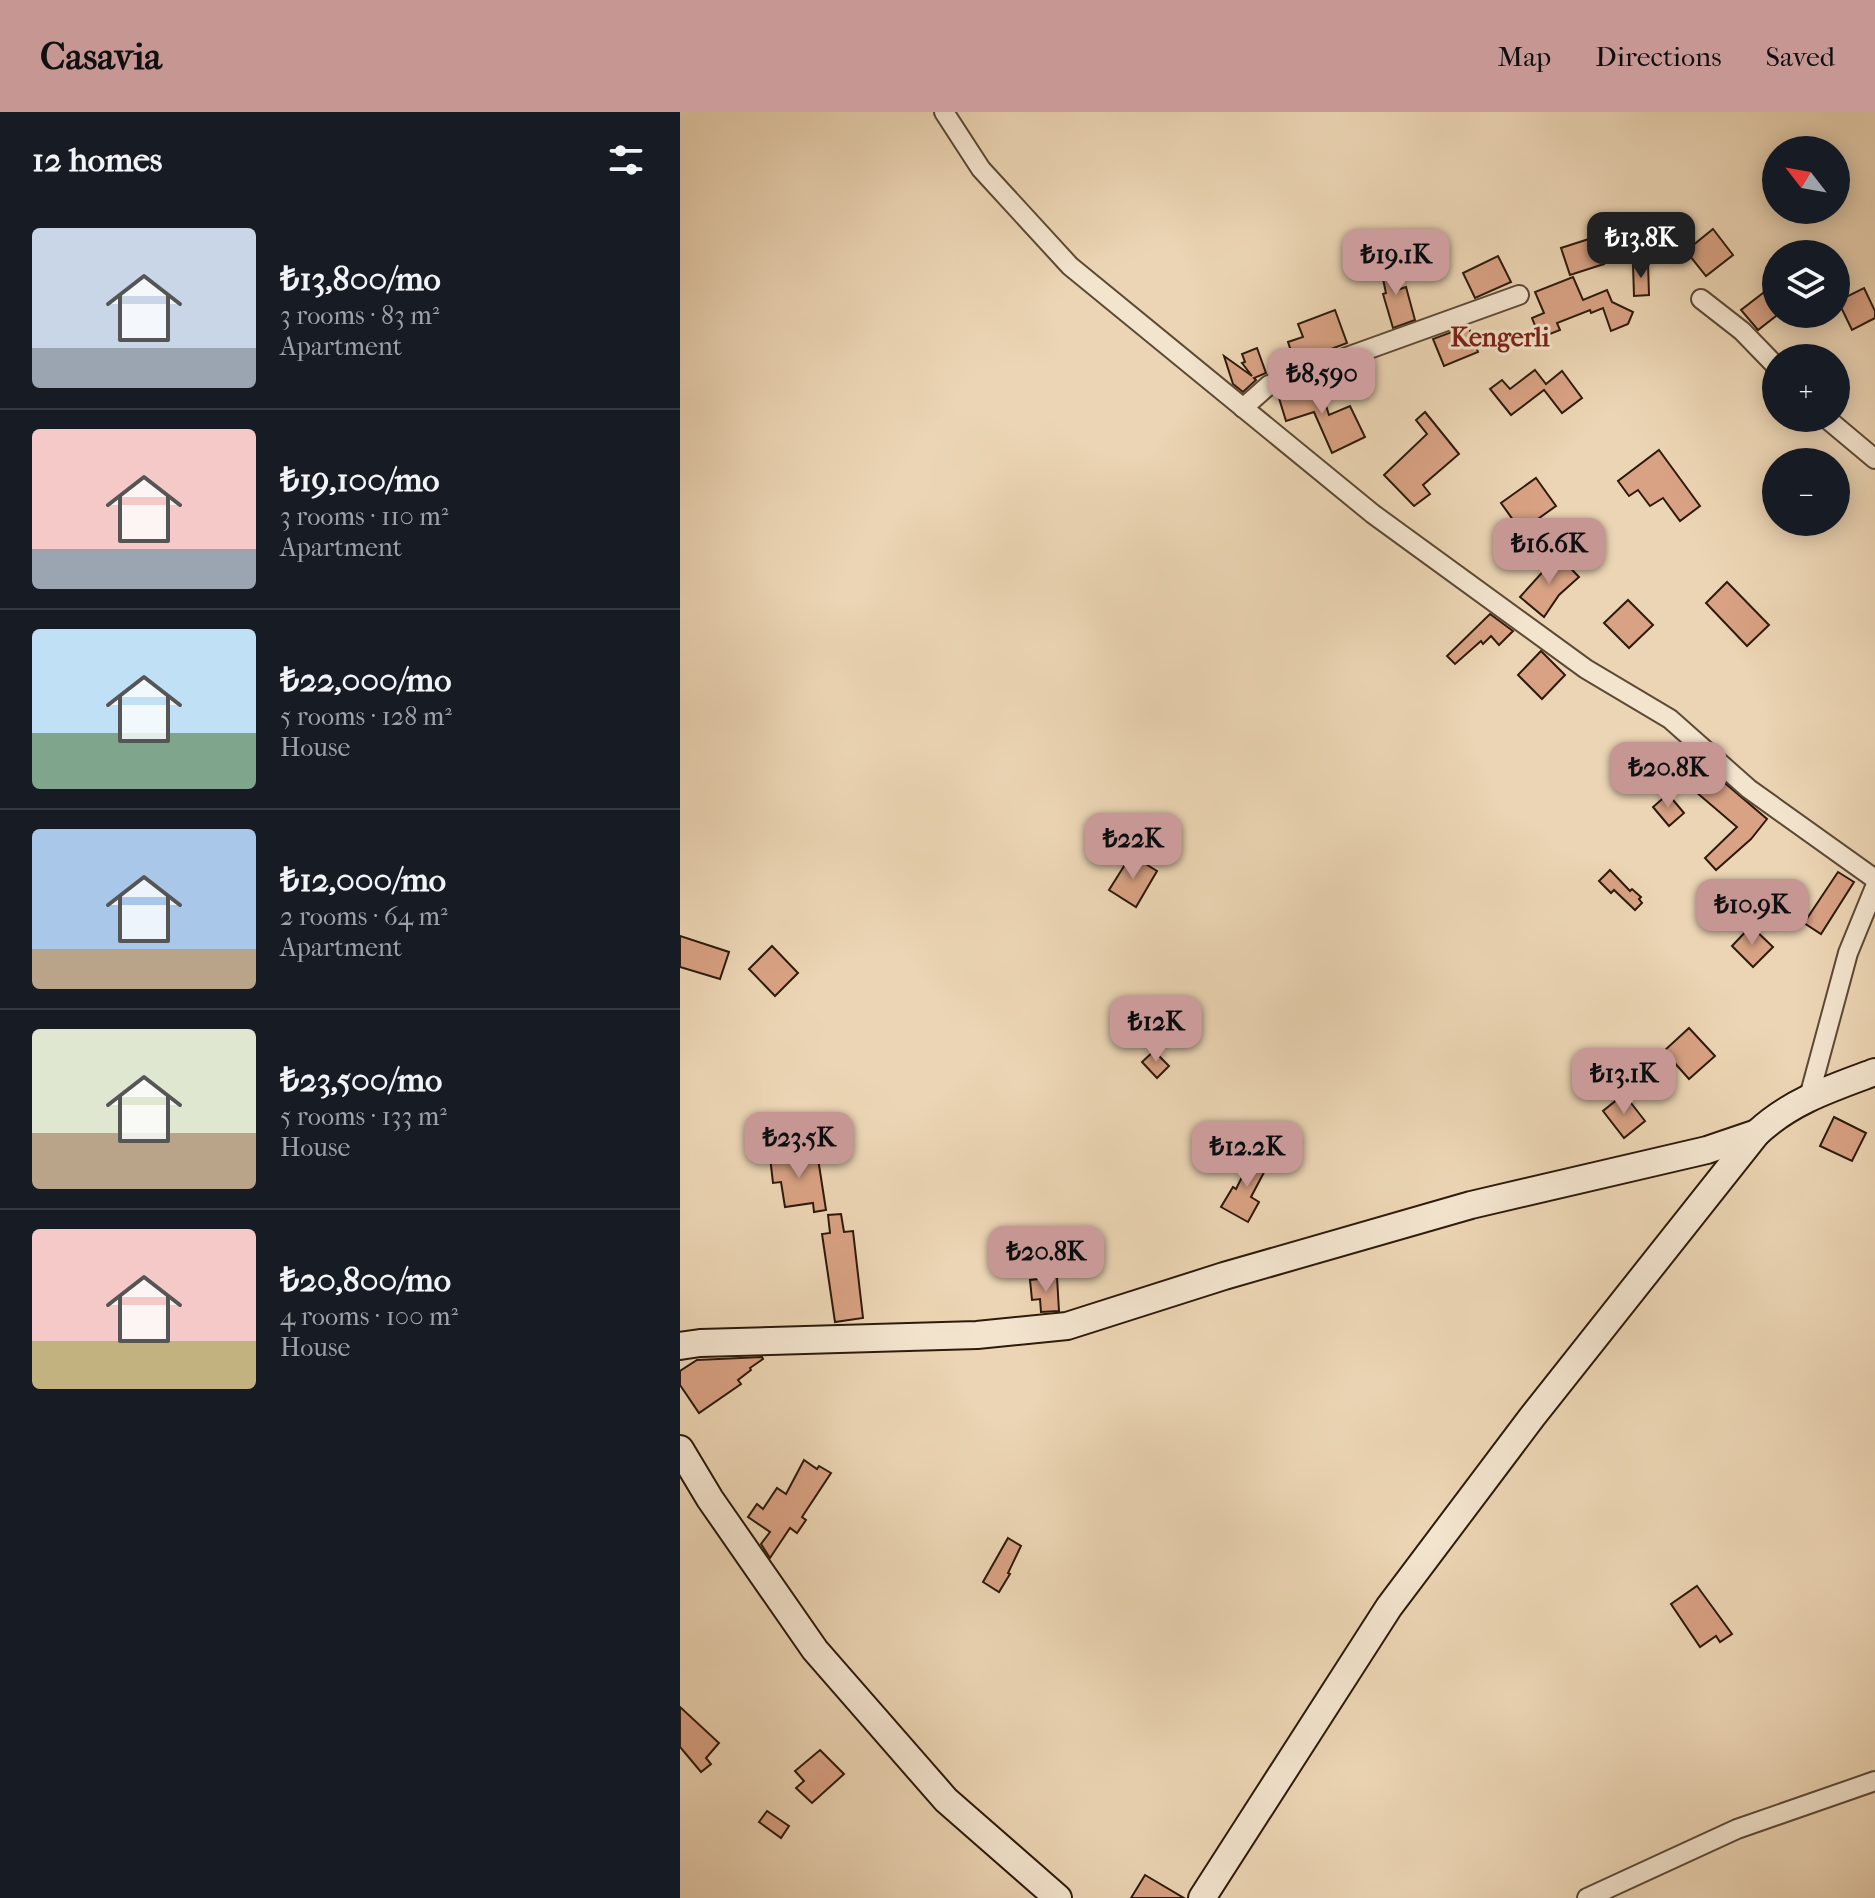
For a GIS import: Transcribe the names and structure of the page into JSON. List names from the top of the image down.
{
  "districts": ["Kengerli"],
  "north": "top left",
  "page": {
    "header": "Casavia",
    "nav": ["Map", "Directions", "Saved"],
    "heading": "12 homes",
    "map_buttons": ["+", "−"],
    "list": [
      {
        "name": "₺13,800/mo",
        "note": "3 rooms · 83 m² · Apartment"
      },
      {
        "name": "₺19,100/mo",
        "note": "3 rooms · 110 m² · Apartment"
      },
      {
        "name": "₺22,000/mo",
        "note": "5 rooms · 128 m² · House"
      },
      {
        "name": "₺12,000/mo",
        "note": "2 rooms · 64 m² · Apartment"
      },
      {
        "name": "₺23,500/mo",
        "note": "5 rooms · 133 m² · House"
      },
      {
        "name": "₺20,800/mo",
        "note": "4 rooms · 100 m² · House"
      }
    ],
    "price": [
      "₺13.8K",
      "₺19.1K",
      "₺8,590",
      "₺16.6K",
      "₺20.8K",
      "₺22K",
      "₺10.9K",
      "₺12K",
      "₺13.1K",
      "₺23.5K",
      "₺12.2K",
      "₺20.8K"
    ]
  }
}
